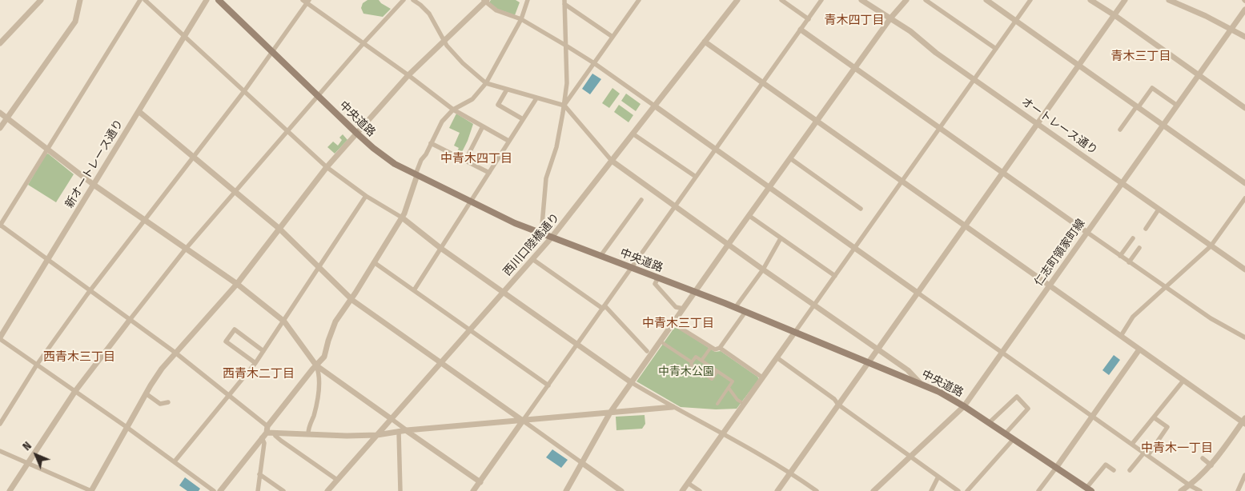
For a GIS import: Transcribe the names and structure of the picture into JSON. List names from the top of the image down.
{
  "streets": {
    "main road": ["中央道路"],
    "street": [
      "オートレース通り",
      "新オートレース通り",
      "西川口陸橋通り",
      "仁志町領家町線"
    ]
  },
  "crossings": [
    ["中央道路", "西川口陸橋通り"],
    ["中央道路", "仁志町領家町線"],
    ["オートレース通り", "仁志町領家町線"]
  ],
  "districts": [
    "青木四丁目",
    "青木三丁目",
    "中青木四丁目",
    "中青木三丁目",
    "西青木三丁目",
    "西青木二丁目",
    "中青木一丁目"
  ],
  "parks": ["中青木公園"],
  "north": "top left"
}
